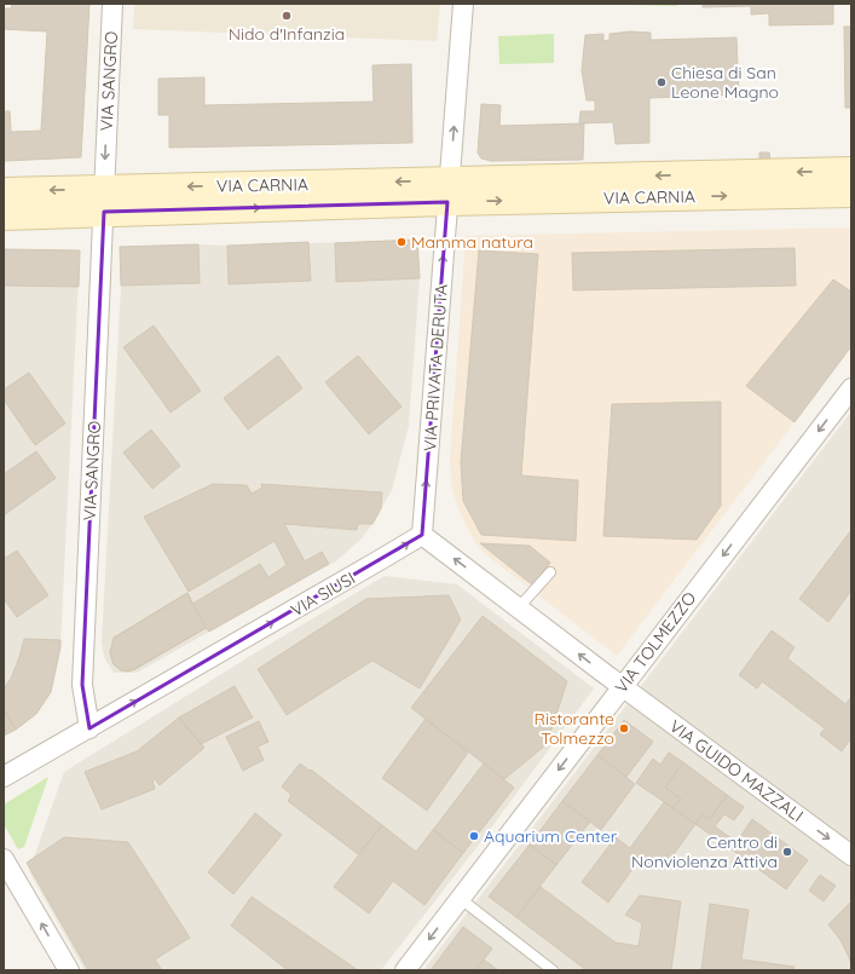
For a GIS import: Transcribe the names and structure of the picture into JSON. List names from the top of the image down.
{
  "streets": {
    "street": [
      "VIA SANGRO",
      "VIA CARNIA",
      "VIA PRIVATA DERUTA",
      "VIA SIUSI",
      "VIA TOLMEZZO",
      "VIA GUIDO MAZZALI"
    ]
  },
  "crossings": [
    ["VIA SANGRO", "VIA CARNIA"],
    ["VIA SANGRO", "VIA SIUSI"],
    ["VIA CARNIA", "VIA PRIVATA DERUTA"],
    ["VIA PRIVATA DERUTA", "VIA SIUSI"],
    ["VIA TOLMEZZO", "VIA GUIDO MAZZALI"]
  ],
  "one_way": [
    "VIA PRIVATA DERUTA",
    "VIA SIUSI",
    "VIA TOLMEZZO",
    "VIA GUIDO MAZZALI"
  ],
  "places": [
    "Nido d'Infanzia",
    "Chiesa di San Leone Magno",
    "Mamma natura",
    "Ristorante Tolmezzo",
    "Aquarium Center",
    "Centro di Nonviolenza Attiva"
  ]
}
